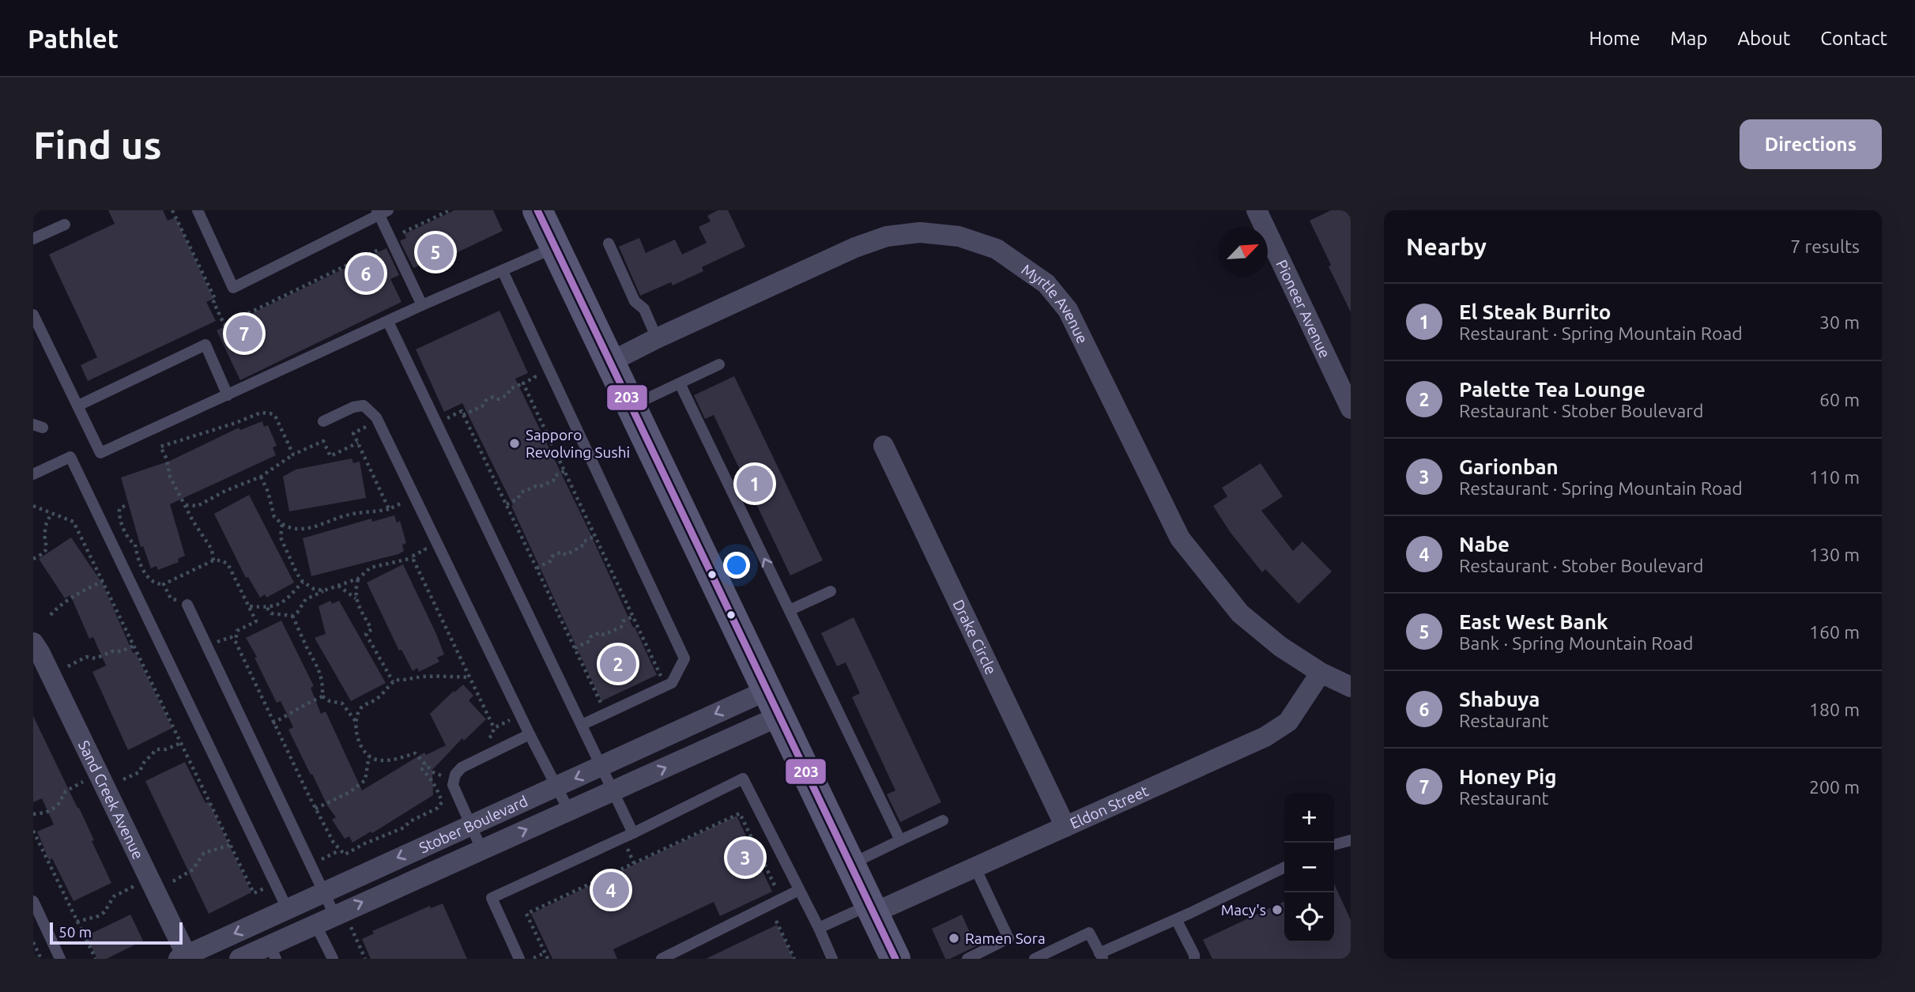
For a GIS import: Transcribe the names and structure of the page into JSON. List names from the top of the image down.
{
  "streets": {
    "street": [
      "Myrtle Avenue",
      "Pioneer Avenue",
      "Drake Circle",
      "Sand Creek Avenue",
      "Eldon Street",
      "Stober Boulevard"
    ]
  },
  "crossings": [
    ["Myrtle Avenue", "Eldon Street"],
    ["Drake Circle", "Eldon Street"],
    ["Sand Creek Avenue", "Stober Boulevard"]
  ],
  "places": ["Sapporo Revolving Sushi", "Macy's", "Ramen Sora"],
  "lines": ["transit line 203"],
  "scale_bar": "50 m",
  "north": "top right",
  "page": {
    "header": "Pathlet",
    "nav": [
      "Home",
      "Map",
      "About",
      "Contact"
    ],
    "buttons": "Directions",
    "title": "Find us",
    "heading": ["Nearby", "7 results"],
    "pins": [
      "5",
      "6",
      "7",
      "1",
      "2",
      "3",
      "4"
    ],
    "list": [
      {
        "mark": "1",
        "name": "El Steak Burrito",
        "note": "Restaurant · Spring Mountain Road",
        "value": "30 m"
      },
      {
        "mark": "2",
        "name": "Palette Tea Lounge",
        "note": "Restaurant · Stober Boulevard",
        "value": "60 m"
      },
      {
        "mark": "3",
        "name": "Garionban",
        "note": "Restaurant · Spring Mountain Road",
        "value": "110 m"
      },
      {
        "mark": "4",
        "name": "Nabe",
        "note": "Restaurant · Stober Boulevard",
        "value": "130 m"
      },
      {
        "mark": "5",
        "name": "East West Bank",
        "note": "Bank · Spring Mountain Road",
        "value": "160 m"
      },
      {
        "mark": "6",
        "name": "Shabuya",
        "note": "Restaurant",
        "value": "180 m"
      },
      {
        "mark": "7",
        "name": "Honey Pig",
        "note": "Restaurant",
        "value": "200 m"
      }
    ],
    "map_buttons": ["+", "−"],
    "scale": "50 m"
  }
}
